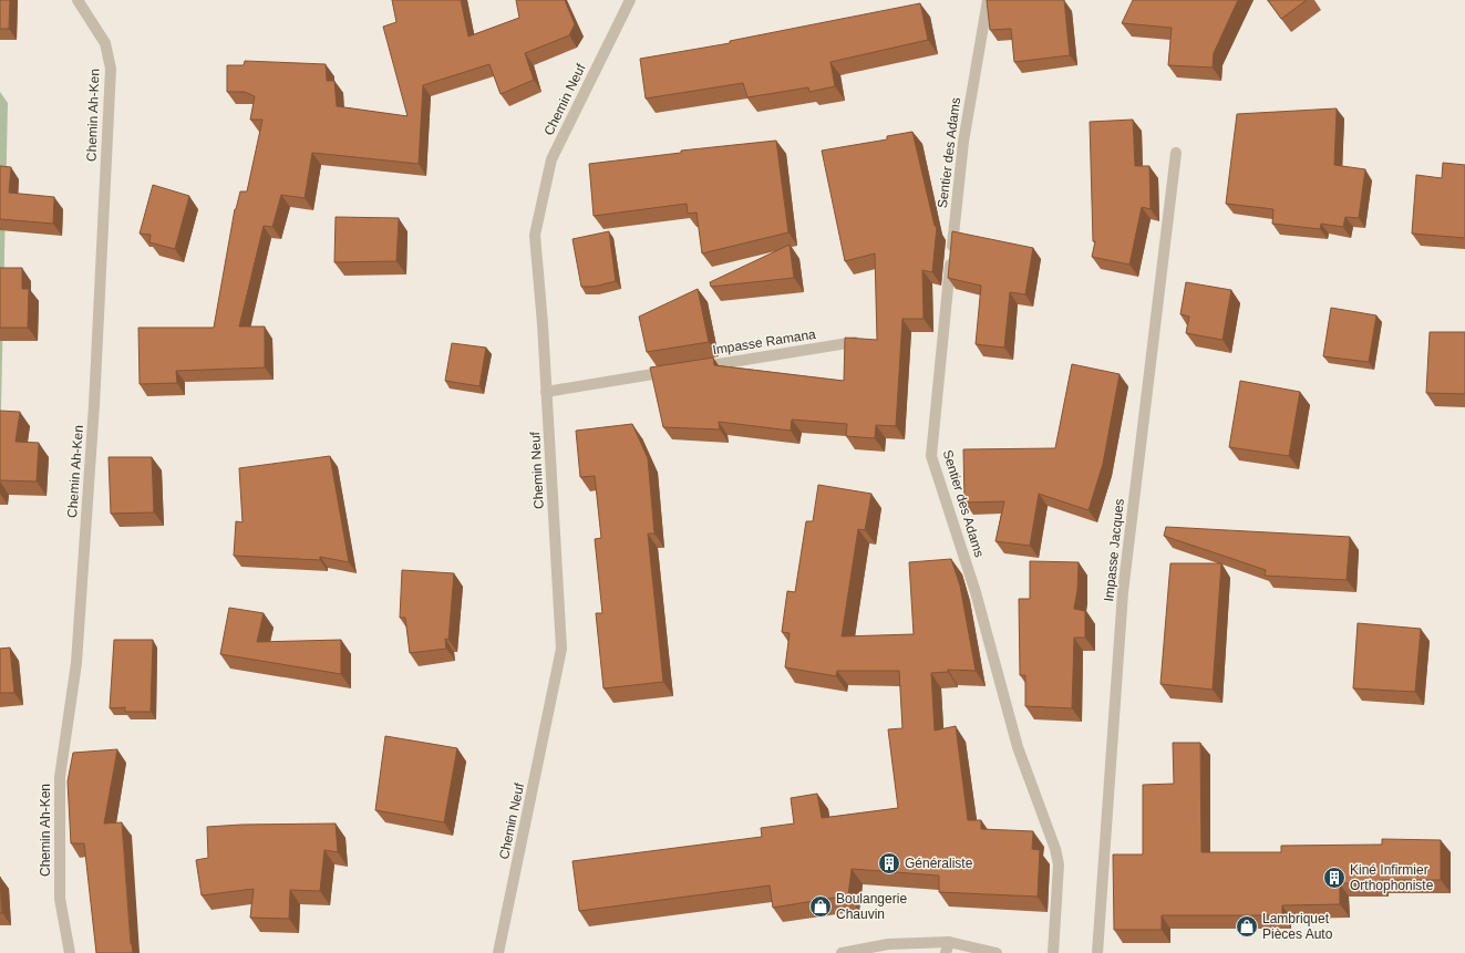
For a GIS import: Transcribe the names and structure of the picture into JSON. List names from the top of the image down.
{
  "streets": {
    "street": [
      "Chemin Neuf",
      "Chemin Ah-Ken",
      "Sentier des Adams",
      "Impasse Ramana",
      "Impasse Jacques"
    ]
  },
  "places": {
    "building": ["Généraliste", "Kiné Infirmier Orthophoniste"],
    "shop": ["Boulangerie Chauvin", "Lambriquet Pièces Auto"]
  }
}
